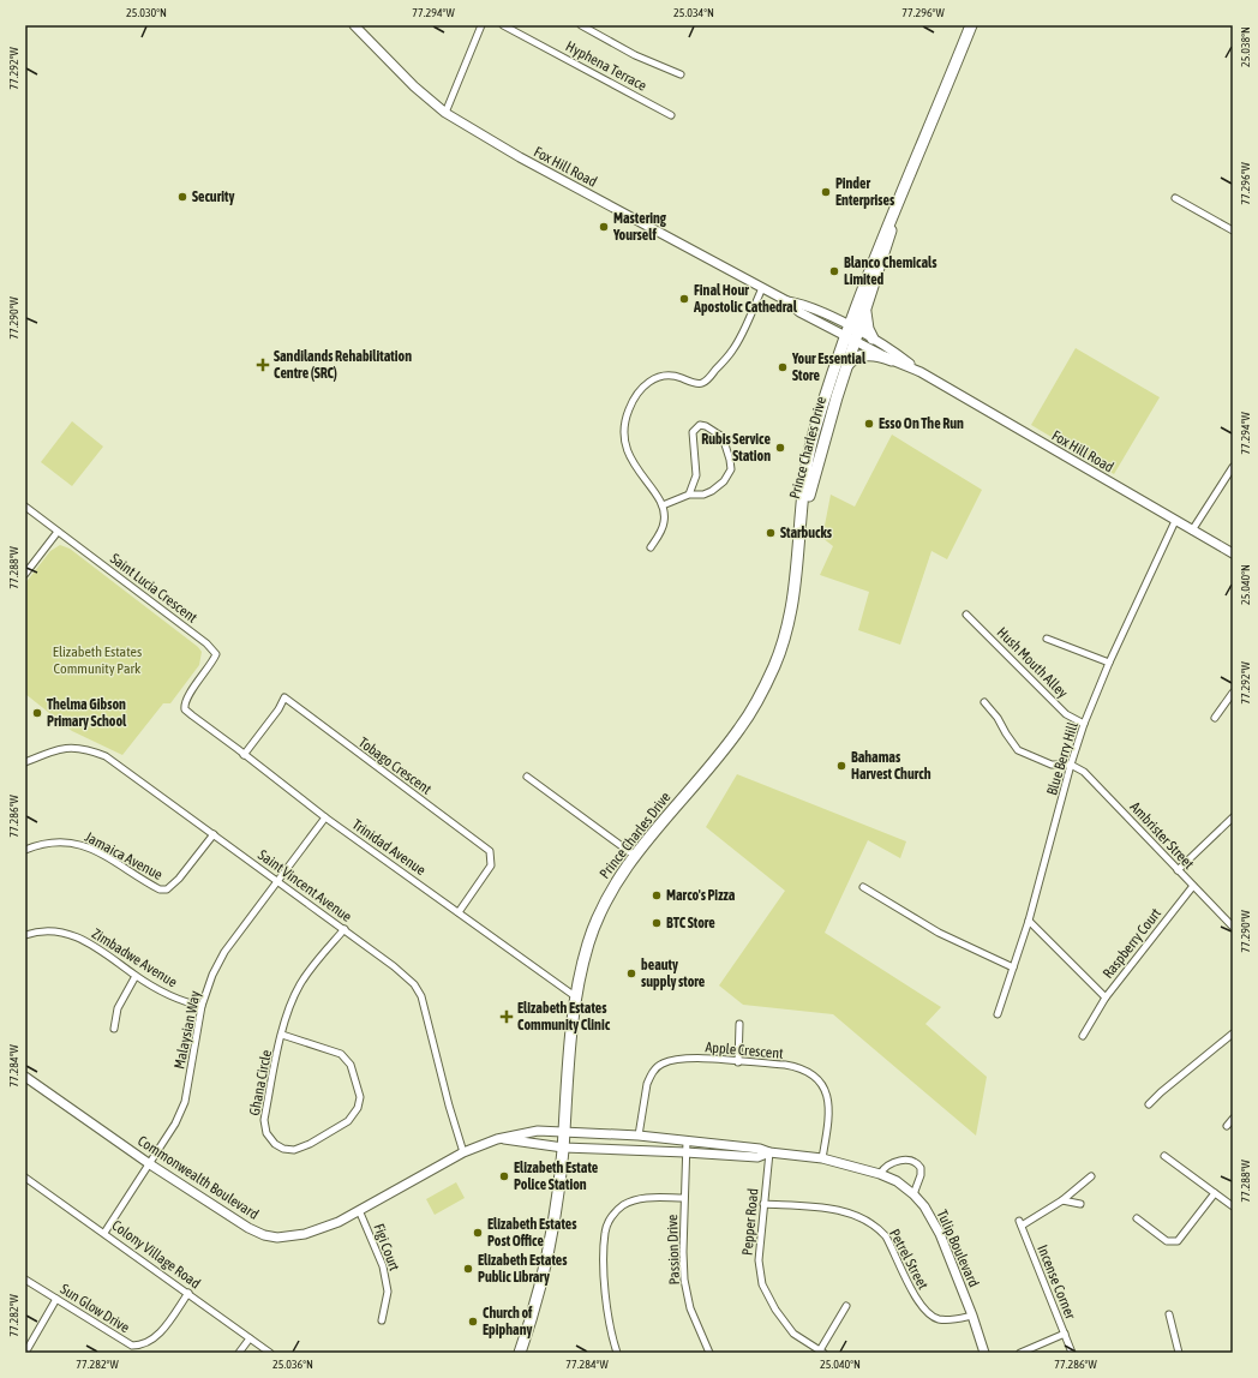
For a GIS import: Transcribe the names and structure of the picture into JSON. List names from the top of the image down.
{
  "streets": {
    "highway": ["Prince Charles Drive"],
    "street": [
      "Hyphena Terrace",
      "Fox Hill Road",
      "Saint Lucia Crescent",
      "Hush Mouth Alley",
      "Blue Berry Hill",
      "Tobago Crescent",
      "Ambrister Street",
      "Trinidad Avenue",
      "Jamaica Avenue",
      "Saint Vincent Avenue",
      "Raspberry Court",
      "Zimbadwe Avenue",
      "Malaysian Way",
      "Apple Crescent",
      "Ghana Circle",
      "Commonwealth Boulevard",
      "Pepper Road",
      "Figi Court",
      "Tulip Boulevard",
      "Passion Drive",
      "Colony Village Road",
      "Petrel Street",
      "Incense Corner",
      "Sun Glow Drive"
    ]
  },
  "crossings": [
    ["Fox Hill Road", "Prince Charles Drive"],
    ["Fox Hill Road", "Blue Berry Hill"],
    ["Prince Charles Drive", "Trinidad Avenue"],
    ["Prince Charles Drive", "Commonwealth Boulevard"],
    ["Prince Charles Drive", "Tulip Boulevard"],
    ["Saint Lucia Crescent", "Trinidad Avenue"],
    ["Hush Mouth Alley", "Blue Berry Hill"],
    ["Blue Berry Hill", "Ambrister Street"],
    ["Blue Berry Hill", "Raspberry Court"],
    ["Tobago Crescent", "Trinidad Avenue"],
    ["Ambrister Street", "Raspberry Court"],
    ["Trinidad Avenue", "Malaysian Way"],
    ["Jamaica Avenue", "Saint Vincent Avenue"],
    ["Saint Vincent Avenue", "Malaysian Way"],
    ["Saint Vincent Avenue", "Ghana Circle"],
    ["Saint Vincent Avenue", "Commonwealth Boulevard"],
    ["Zimbadwe Avenue", "Malaysian Way"],
    ["Malaysian Way", "Commonwealth Boulevard"],
    ["Malaysian Way", "Colony Village Road"],
    ["Apple Crescent", "Tulip Boulevard"],
    ["Commonwealth Boulevard", "Figi Court"],
    ["Commonwealth Boulevard", "Tulip Boulevard"],
    ["Pepper Road", "Tulip Boulevard"],
    ["Pepper Road", "Petrel Street"],
    ["Tulip Boulevard", "Passion Drive"],
    ["Tulip Boulevard", "Petrel Street"],
    ["Colony Village Road", "Sun Glow Drive"]
  ],
  "parks": ["Elizabeth Estates Community Park"],
  "places": {
    "other": [
      "Pinder Enterprises",
      "Security",
      "Mastering Yourself",
      "Blanco Chemicals Limited",
      "Final Hour Apostolic Cathedral",
      "Your Essential Store",
      "Esso On The Run",
      "Rubis Service Station",
      "Starbucks",
      "Thelma Gibson Primary School",
      "Bahamas Harvest Church",
      "Marco's Pizza",
      "BTC Store",
      "beauty supply store",
      "Elizabeth Estate Police Station",
      "Elizabeth Estates Post Office",
      "Elizabeth Estates Public Library",
      "Church of Epiphany"
    ],
    "health": ["Sandilands Rehabilitation Centre (SRC)", "Elizabeth Estates Community Clinic"]
  },
  "coordinates": [
    "25.030°N",
    "77.294°W",
    "25.034°N",
    "77.296°W",
    "25.038°N",
    "77.292°W",
    "77.290°W",
    "77.288°W",
    "25.040°N",
    "77.286°W",
    "77.284°W",
    "77.282°W",
    "25.036°N"
  ]
}
